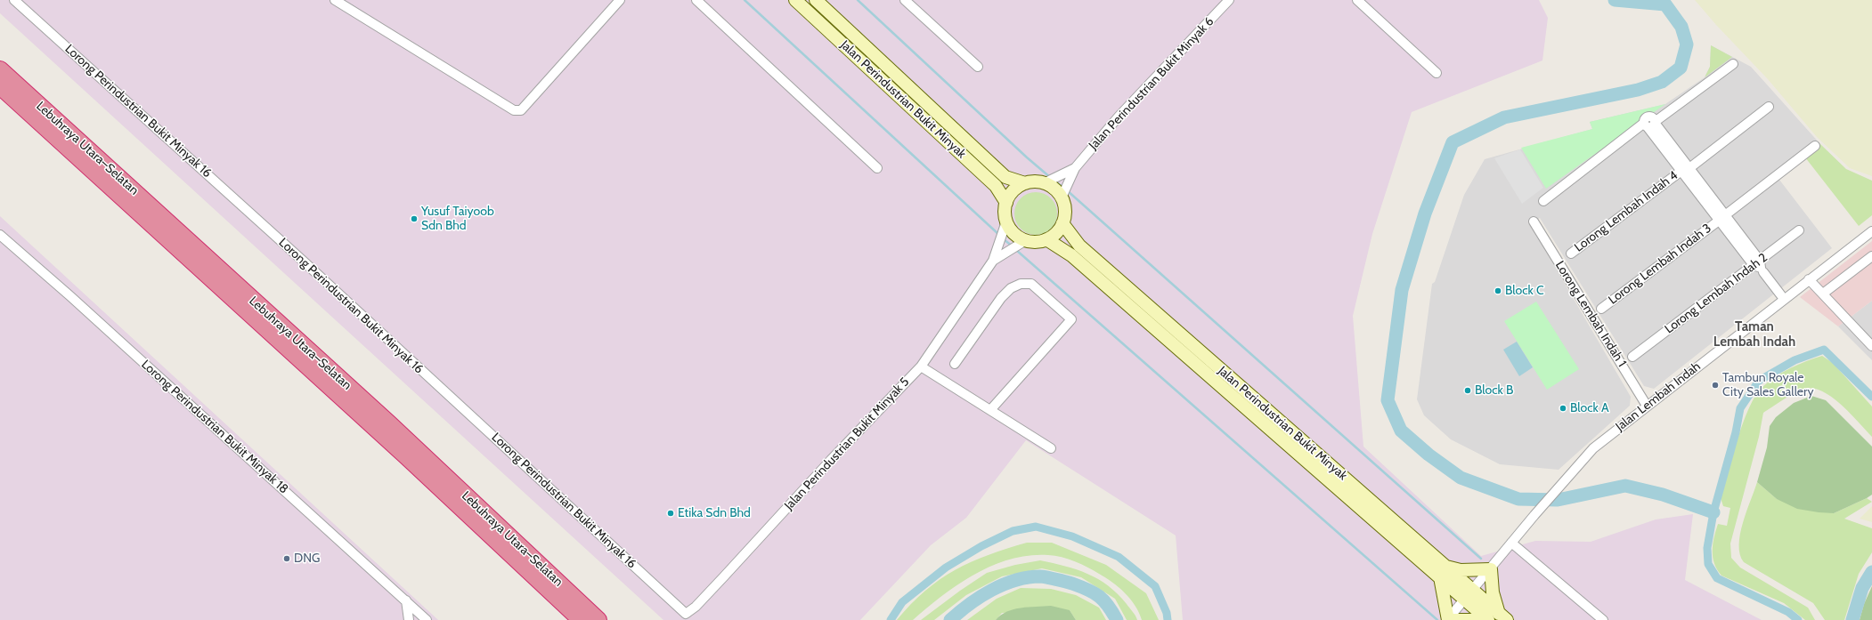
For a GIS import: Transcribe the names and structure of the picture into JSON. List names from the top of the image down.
{
  "streets": {
    "highway": ["Lebuhraya Utara–Selatan"],
    "main road": ["Jalan Perindustrian Bukit Minyak"],
    "street": [
      "Jalan Perindustrian Bukit Minyak 6",
      "Lorong Perindustrian Bukit Minyak 16",
      "Lorong Lembah Indah 4",
      "Lorong Lembah Indah 3",
      "Lorong Lembah Indah 2",
      "Lorong Lembah Indah 1",
      "Jalan Lembah Indah",
      "Lorong Perindustrian Bukit Minyak 18",
      "Jalan Perindustrian Bukit Minyak 5"
    ]
  },
  "crossings": [
    ["Jalan Perindustrian Bukit Minyak", "Jalan Lembah Indah"],
    ["Lorong Perindustrian Bukit Minyak 16", "Jalan Perindustrian Bukit Minyak 5"],
    ["Lorong Lembah Indah 1", "Jalan Lembah Indah"]
  ],
  "districts": ["Taman Lembah Indah"],
  "places": [
    "Yusuf Taiyoob Sdn Bhd",
    "Block C",
    "Tambun Royale City Sales Gallery",
    "Block B",
    "Block A",
    "Etika Sdn Bhd",
    "DNG"
  ]
}
